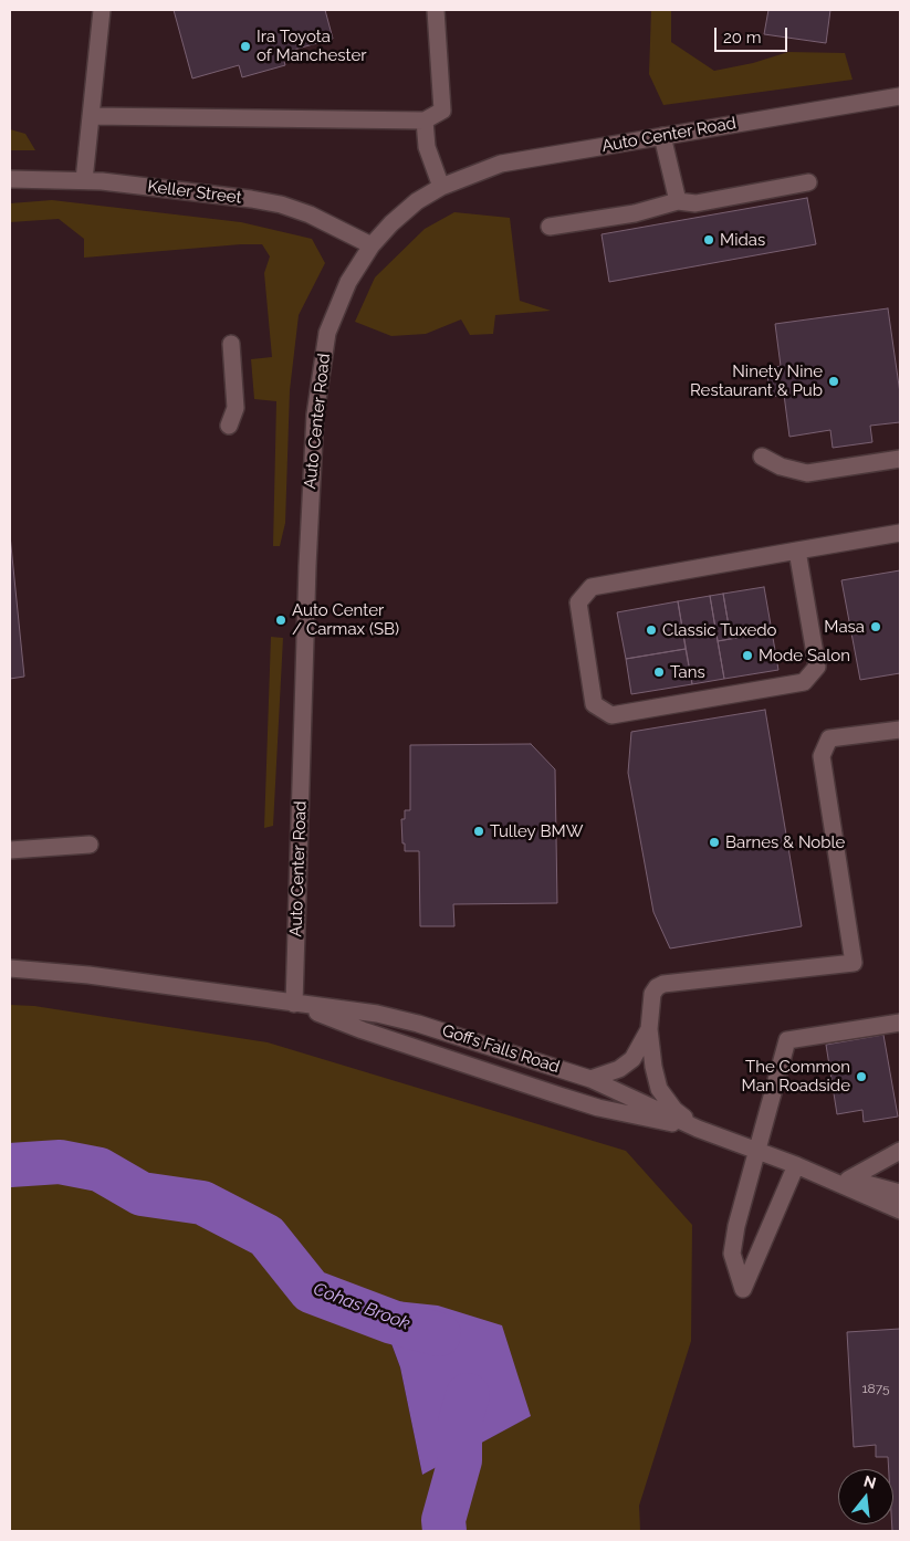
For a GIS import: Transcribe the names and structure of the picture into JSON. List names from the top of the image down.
{
  "streets": {
    "street": ["Auto Center Road", "Keller Street", "Goffs Falls Road"]
  },
  "crossings": [
    ["Auto Center Road", "Keller Street"],
    ["Auto Center Road", "Goffs Falls Road"]
  ],
  "water": ["Cohas Brook"],
  "places": [
    "Ira Toyota of Manchester",
    "Midas",
    "Ninety Nine Restaurant & Pub",
    "Auto Center / Carmax (SB)",
    "Masa",
    "Classic Tuxedo",
    "Mode Salon",
    "Tans",
    "Tulley BMW",
    "Barnes & Noble",
    "The Common Man Roadside"
  ],
  "house_numbers": ["1875"],
  "scale_bar": "20 m",
  "north": "top"
}
